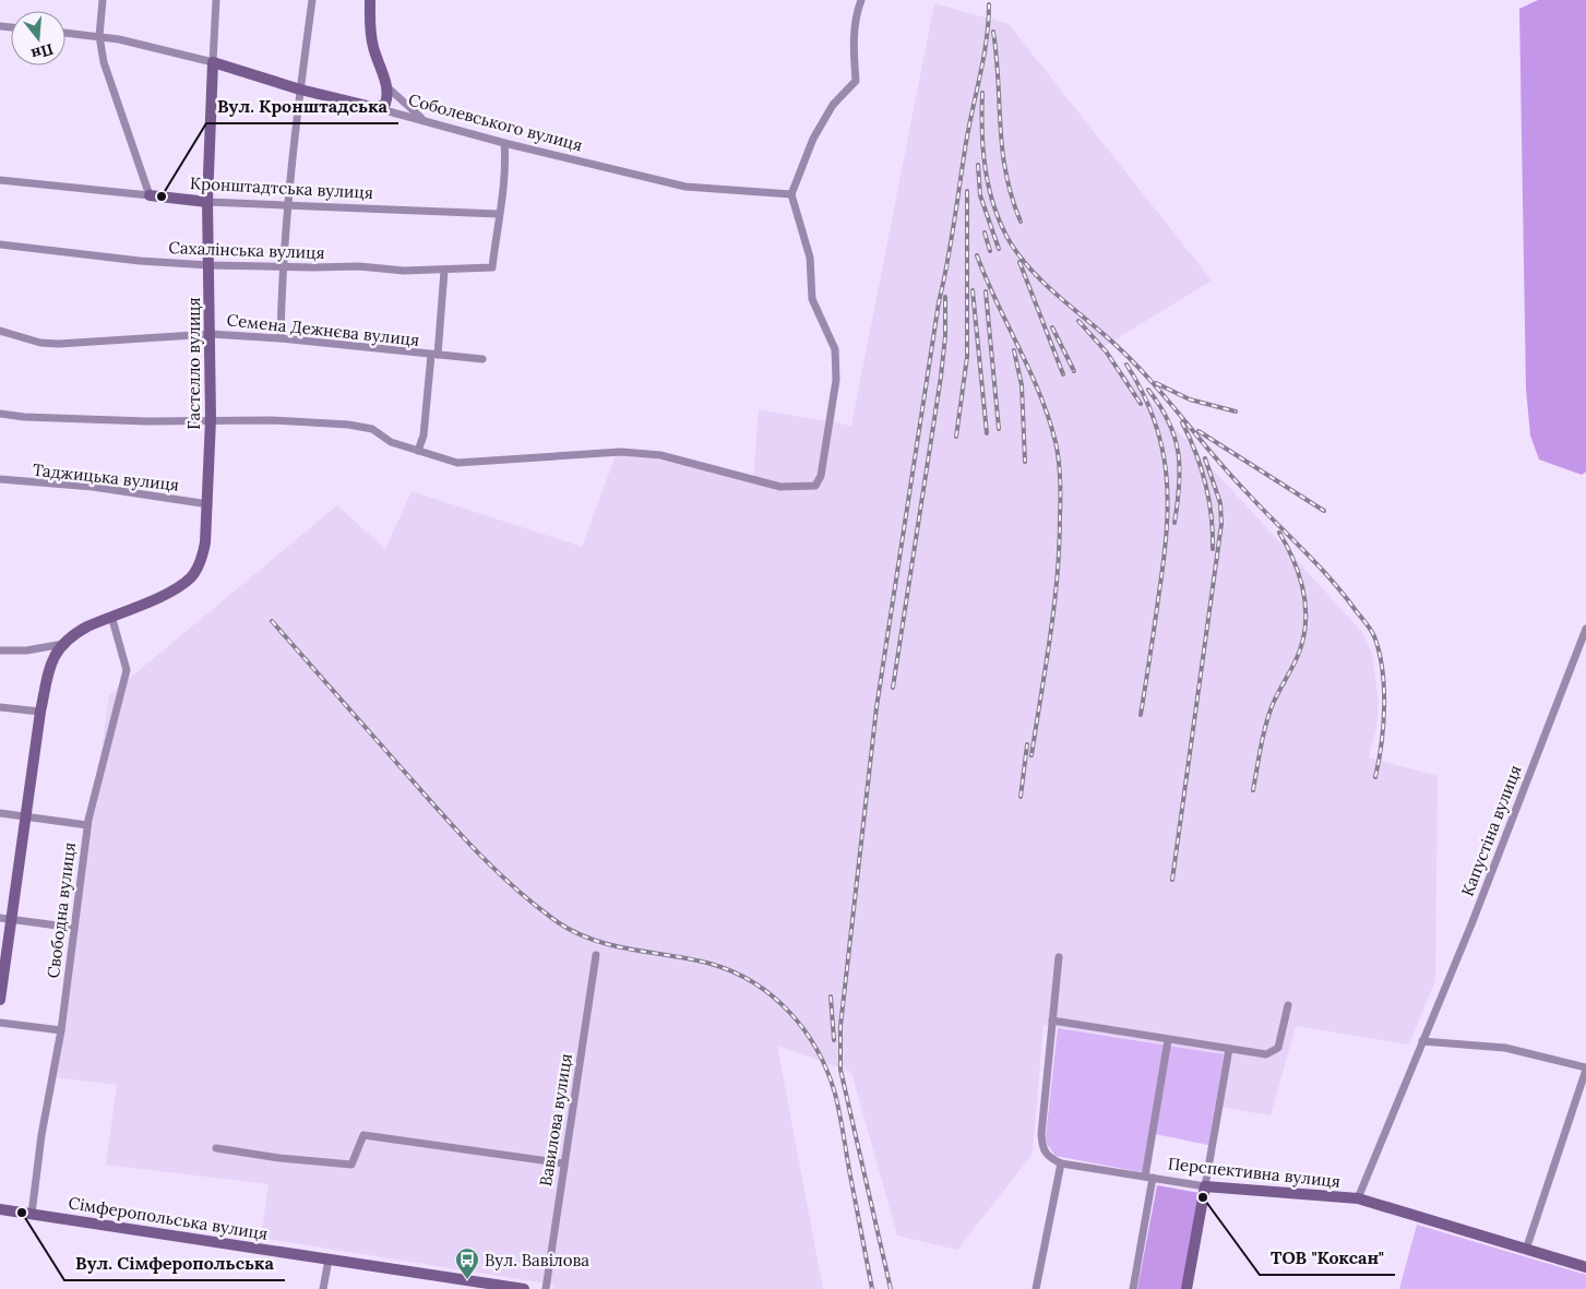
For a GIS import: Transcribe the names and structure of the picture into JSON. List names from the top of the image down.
{
  "streets": {
    "street": [
      "Соболевського вулиця",
      "Кронштадтська вулиця",
      "Сахалінська вулиця",
      "Семена Дежнєва вулиця",
      "Гастелло вулиця",
      "Таджицька вулиця",
      "Капустіна вулиця",
      "Свободна вулиця",
      "Вавилова вулиця",
      "Перспективна вулиця",
      "Сімферопольська вулиця"
    ]
  },
  "crossings": [
    ["Соболевського вулиця", "Гастелло вулиця"],
    ["Кронштадтська вулиця", "Сахалінська вулиця"],
    ["Кронштадтська вулиця", "Гастелло вулиця"],
    ["Сахалінська вулиця", "Гастелло вулиця"],
    ["Семена Дежнєва вулиця", "Гастелло вулиця"],
    ["Гастелло вулиця", "Таджицька вулиця"],
    ["Гастелло вулиця", "Свободна вулиця"],
    ["Капустіна вулиця", "Перспективна вулиця"],
    ["Свободна вулиця", "Сімферопольська вулиця"]
  ],
  "places": {
    "other": ["Вул. Кронштадська", "ТОВ \"Коксан\"", "Вул. Сімферопольська"],
    "bus stop": ["Вул. Вавілова"]
  },
  "north": "bottom"
}
